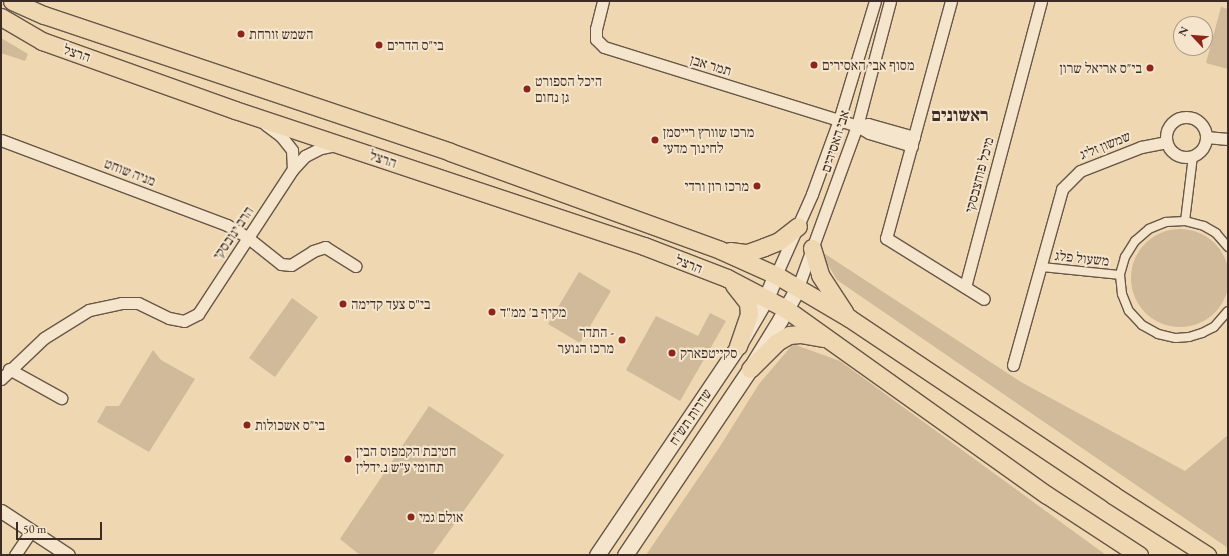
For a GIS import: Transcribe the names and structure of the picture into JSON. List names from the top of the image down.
{
  "streets": {
    "main road": ["הרצל", "שדרות תש\"ח"],
    "street": [
      "תמר אבן",
      "אבי האסירים",
      "שמשון זליג",
      "מניה שוחט",
      "מיכל פוחצבסקי",
      "הרב ינובסקי",
      "משעול פלג"
    ]
  },
  "crossings": [
    ["הרצל", "אבי האסירים"],
    ["הרצל", "הרב ינובסקי"],
    ["הרצל", "שדרות תש\"ח"],
    ["תמר אבן", "אבי האסירים"],
    ["אבי האסירים", "שדרות תש\"ח"],
    ["שמשון זליג", "משעול פלג"],
    ["מניה שוחט", "הרב ינובסקי"]
  ],
  "districts": ["ראשונים"],
  "places": [
    "השמש זורחת",
    "בי\"ס הדרים",
    "מסוף אבי האסירים",
    "בי\"ס אריאל שרון",
    "היכל הספורט גן נחום",
    "מרכז שוורץ רייסמן לחינוך מדעי",
    "מרכז רון ורדי",
    "בי\"ס צעד קדימה",
    "מקיף ב' ממ\"ד",
    "התדר - מרכז הנוער",
    "סקייטפארק",
    "בי\"ס אשכולות",
    "חטיבת הקמפוס הבין תחומי ע\"ש נ.ידלין",
    "אולם גמי"
  ],
  "scale_bar": "50 m",
  "north": "top left"
}
